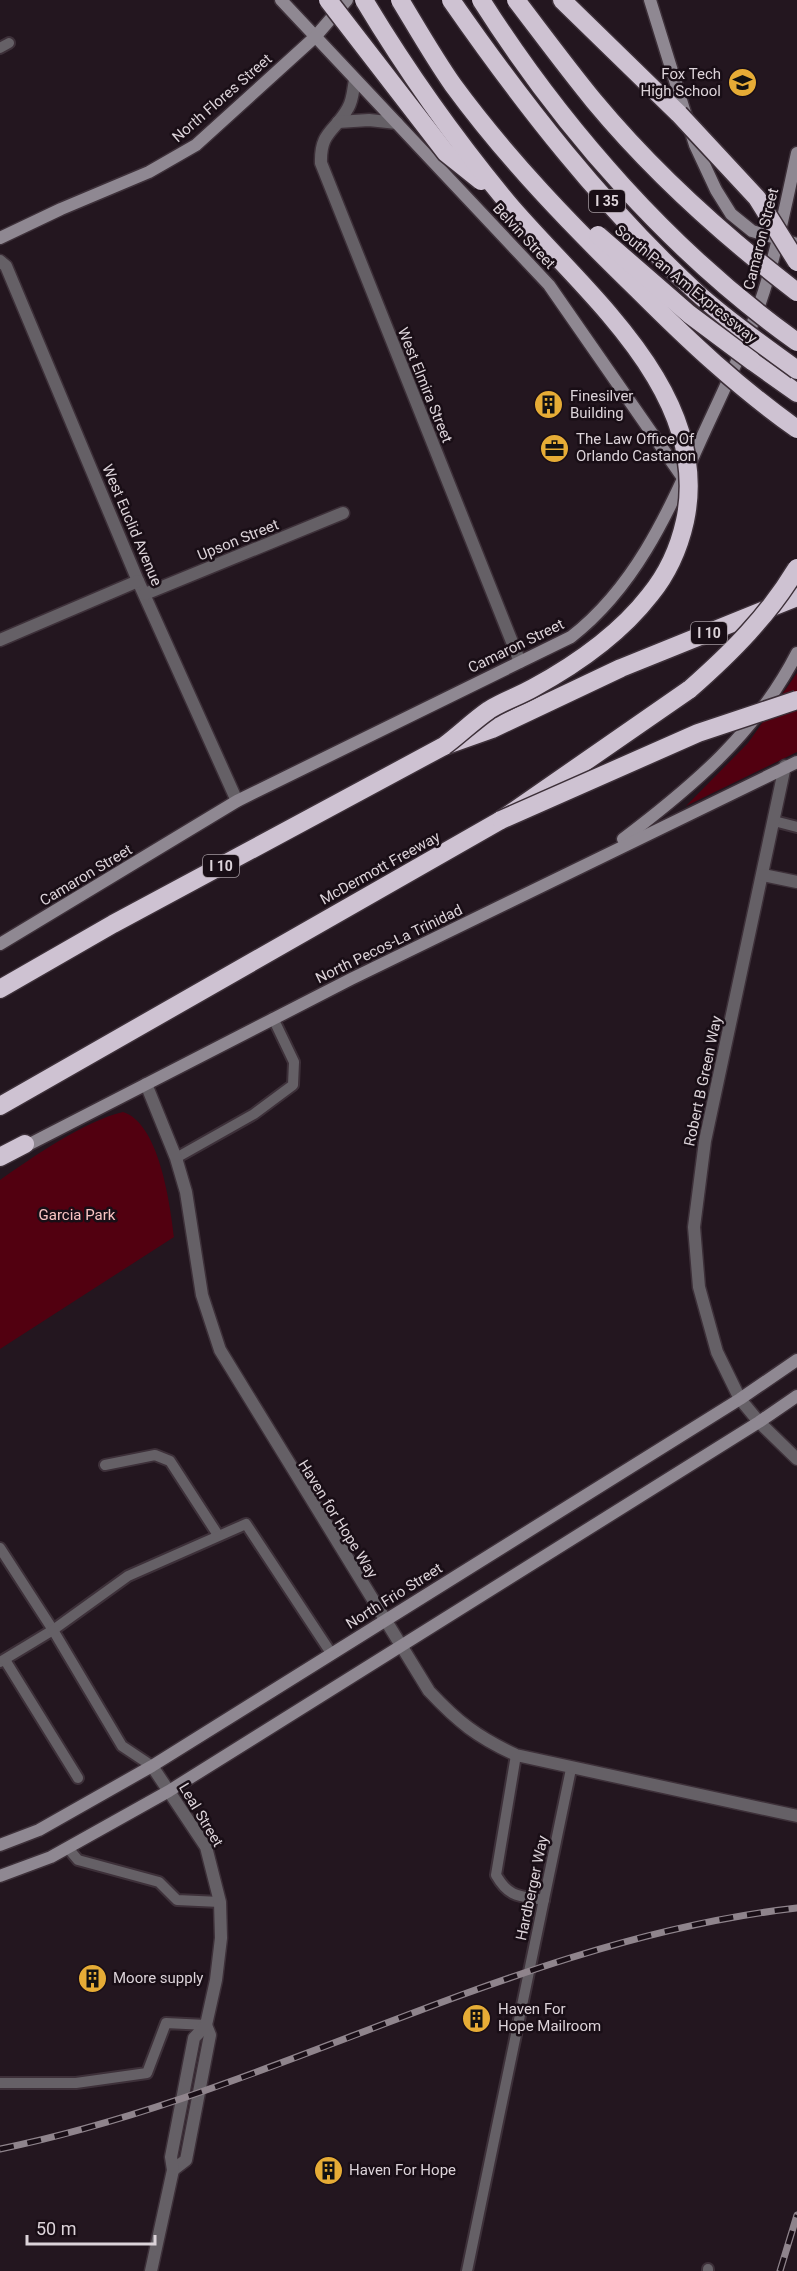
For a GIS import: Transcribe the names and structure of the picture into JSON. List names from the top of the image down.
{
  "streets": {
    "highway": [
      "I 35",
      "South Pan Am Expressway",
      "I 10",
      "McDermott Freeway"
    ],
    "main road": [
      "North Flores Street",
      "Belvin Street",
      "Camaron Street",
      "North Pecos-La Trinidad",
      "North Frio Street"
    ],
    "street": [
      "West Elmira Street",
      "West Euclid Avenue",
      "Upson Street",
      "Robert B Green Way",
      "Haven for Hope Way",
      "Leal Street"
    ],
    "lane": ["Hardberger Way"]
  },
  "crossings": [
    ["North Flores Street", "Belvin Street"],
    ["Belvin Street", "Camaron Street"],
    ["Belvin Street", "West Elmira Street"],
    ["Camaron Street", "West Elmira Street"],
    ["Camaron Street", "West Euclid Avenue"],
    ["West Euclid Avenue", "Upson Street"],
    ["North Pecos-La Trinidad", "Robert B Green Way"],
    ["North Pecos-La Trinidad", "Haven for Hope Way"],
    ["Robert B Green Way", "North Frio Street"],
    ["Haven for Hope Way", "North Frio Street"],
    ["Haven for Hope Way", "Hardberger Way"],
    ["North Frio Street", "Leal Street"]
  ],
  "parks": ["Garcia Park"],
  "places": {
    "school or university": ["Fox Tech High School"],
    "building": [
      "Finesilver Building",
      "Moore supply",
      "Haven For Hope Mailroom",
      "Haven For Hope"
    ],
    "office": ["The Law Office Of Orlando Castanon"]
  },
  "scale_bar": "50 m"
}
